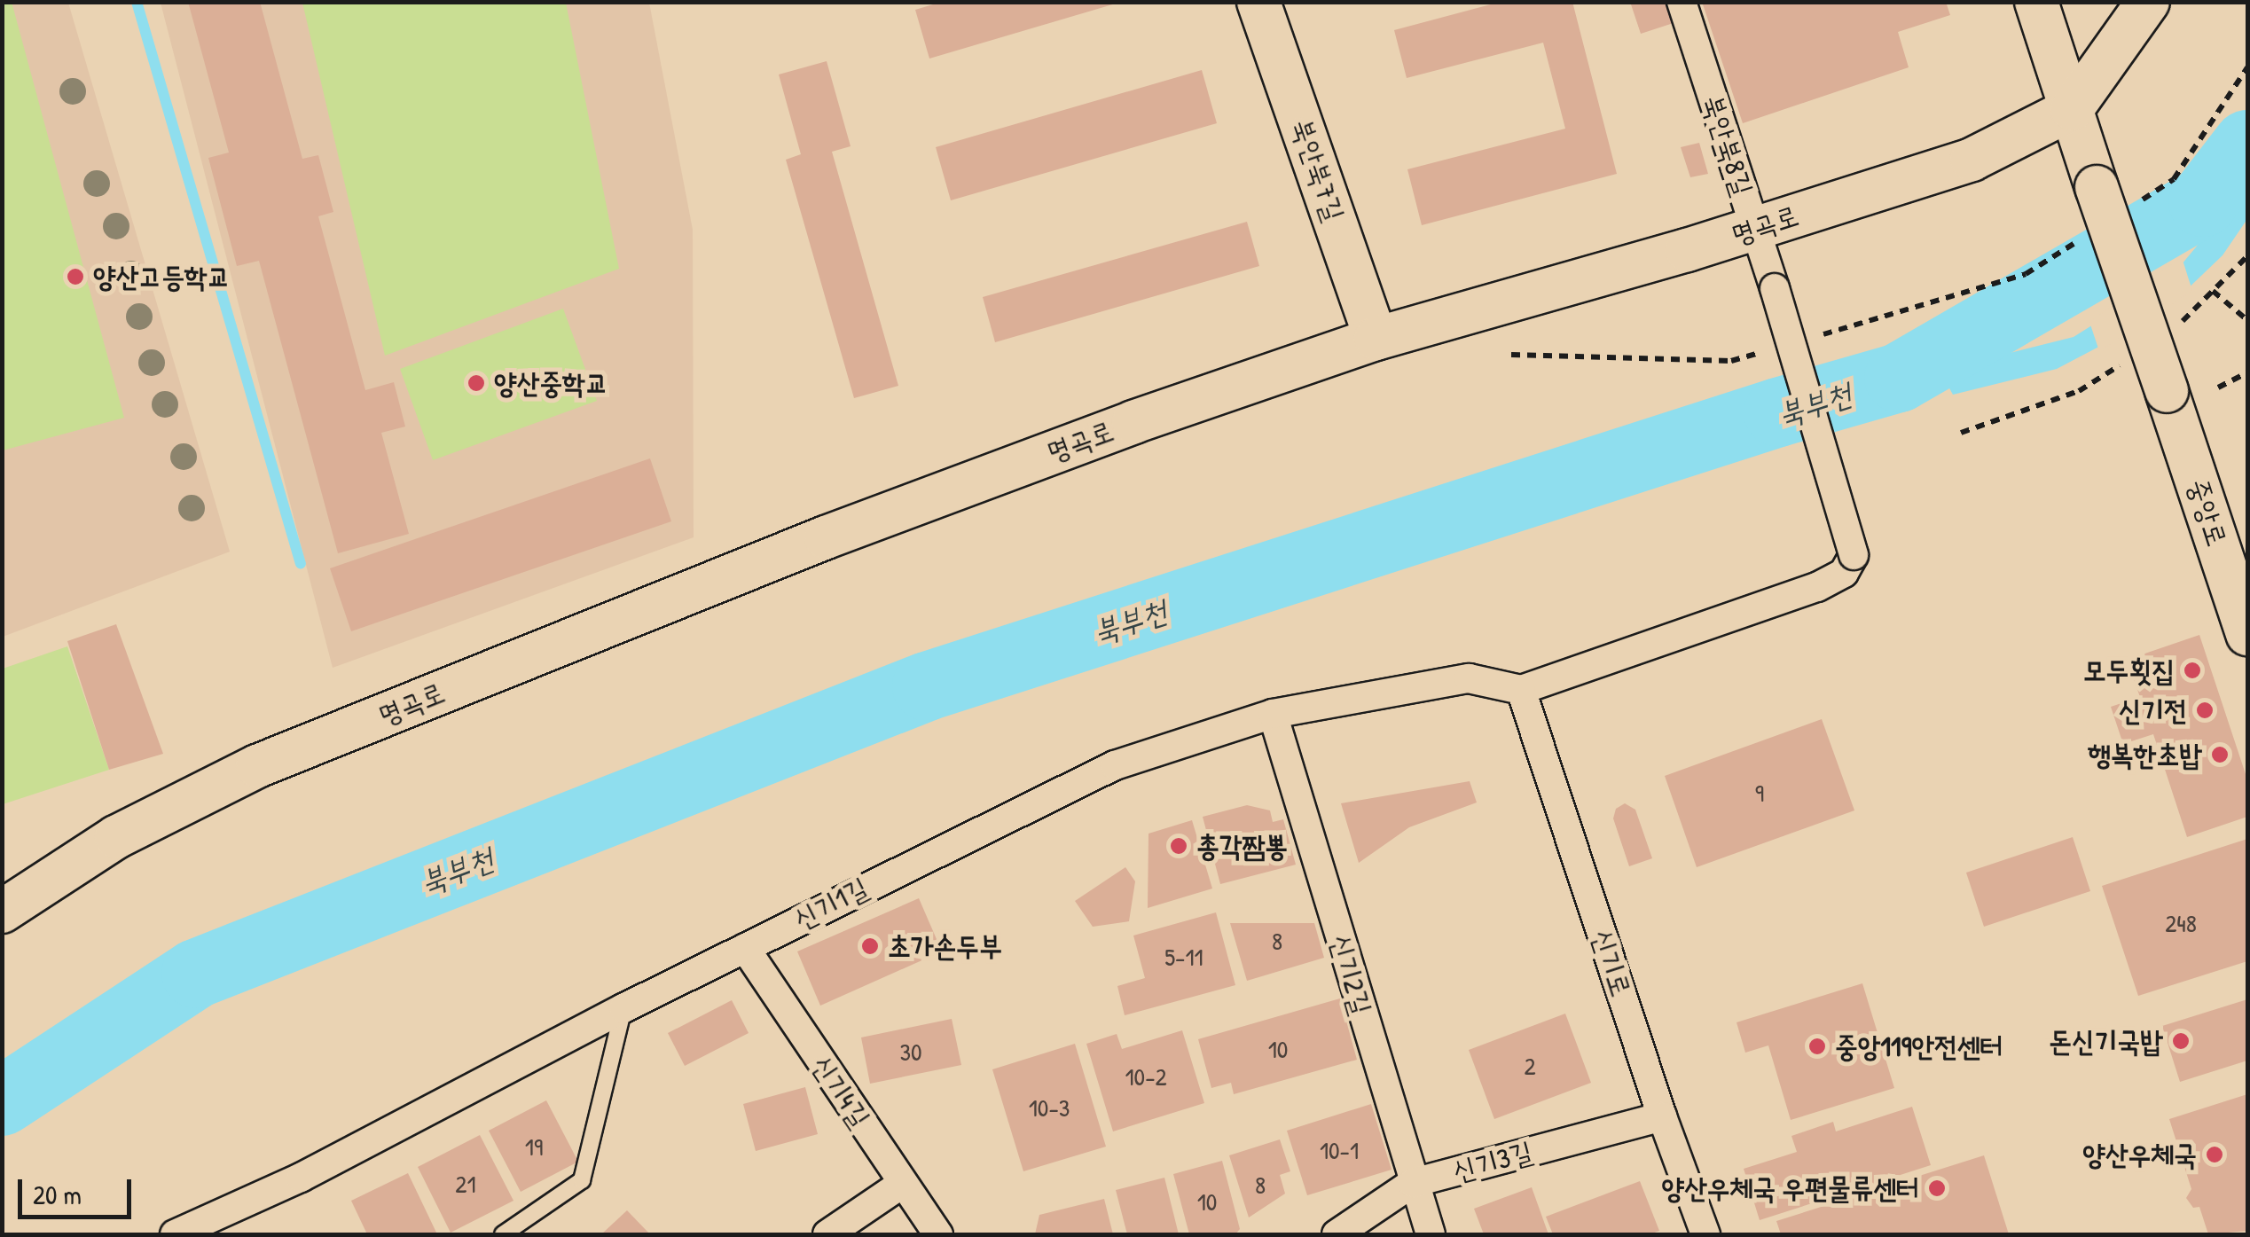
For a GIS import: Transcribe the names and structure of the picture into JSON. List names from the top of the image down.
{
  "streets": {
    "main road": ["북안북7길", "명곡로", "중앙로"],
    "street": [
      "북안북8길",
      "신기1길",
      "신기로",
      "신기2길",
      "신기4길",
      "신기3길"
    ]
  },
  "crossings": [
    ["북안북8길", "명곡로"],
    ["북안북8길", "신기1길"],
    ["북안북8길", "신기로"],
    ["북안북7길", "명곡로"],
    ["신기1길", "신기로"],
    ["신기1길", "신기2길"],
    ["신기1길", "신기4길"],
    ["신기로", "신기3길"],
    ["신기2길", "신기3길"]
  ],
  "water": ["북부천"],
  "places": [
    "양산고등학교",
    "양산중학교",
    "모두횟집",
    "신기전",
    "행복한초밥",
    "총각짬뽕",
    "초가손두부",
    "돈신기국밥",
    "중앙119안전센터",
    "양산우체국",
    "양산우체국 우편물류센터"
  ],
  "house_numbers": [
    "9",
    "248",
    "8",
    "5-11",
    "10",
    "30",
    "2",
    "10-2",
    "10-3",
    "19",
    "10-1",
    "21",
    "8",
    "10"
  ],
  "scale_bar": "20 m"
}
